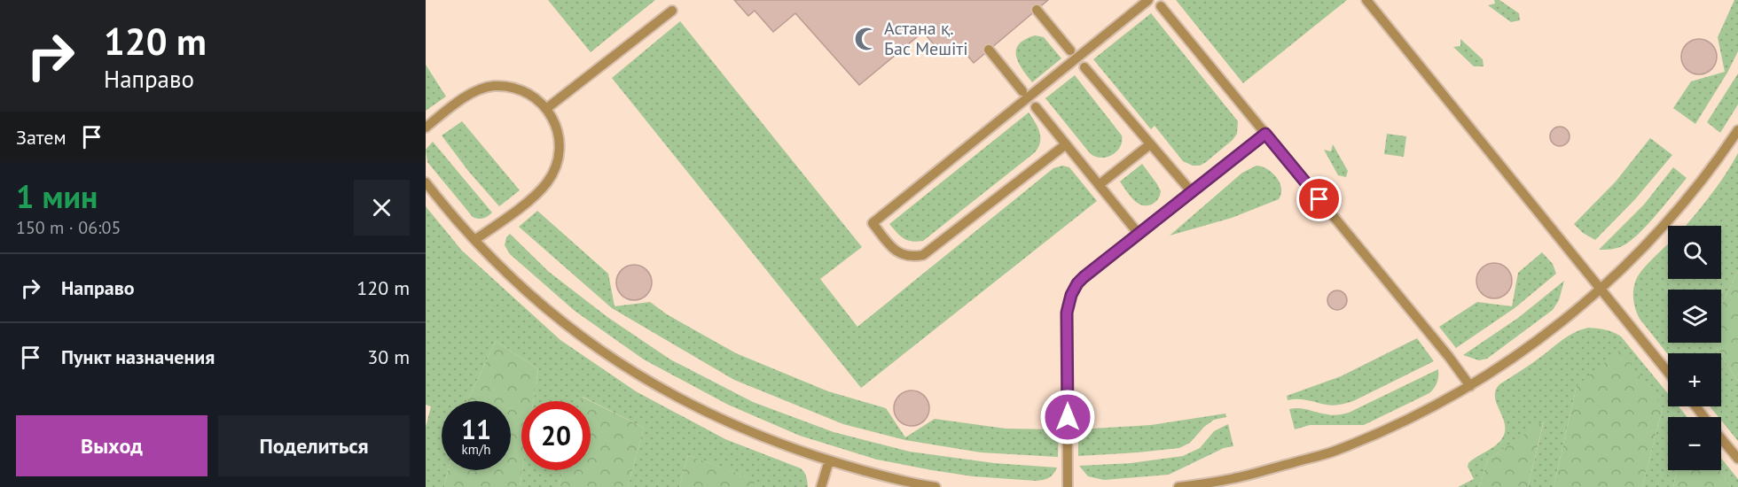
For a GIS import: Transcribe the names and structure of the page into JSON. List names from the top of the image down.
{
  "places": {
    "mosque": ["Астана қ. Бас Мешіті"]
  },
  "page": {
    "turn": ["120 m", "Направо"],
    "then": "Затем",
    "heading": ["1 мин", "150 m · 06:05"],
    "map_buttons": ["+", "−"],
    "list": [
      {
        "name": "Направо",
        "value": "120 m"
      },
      {
        "name": "Пункт назначения",
        "value": "30 m"
      }
    ],
    "speed": "11 km/h",
    "limit": "20",
    "buttons": ["Выход", "Поделиться"]
  }
}
